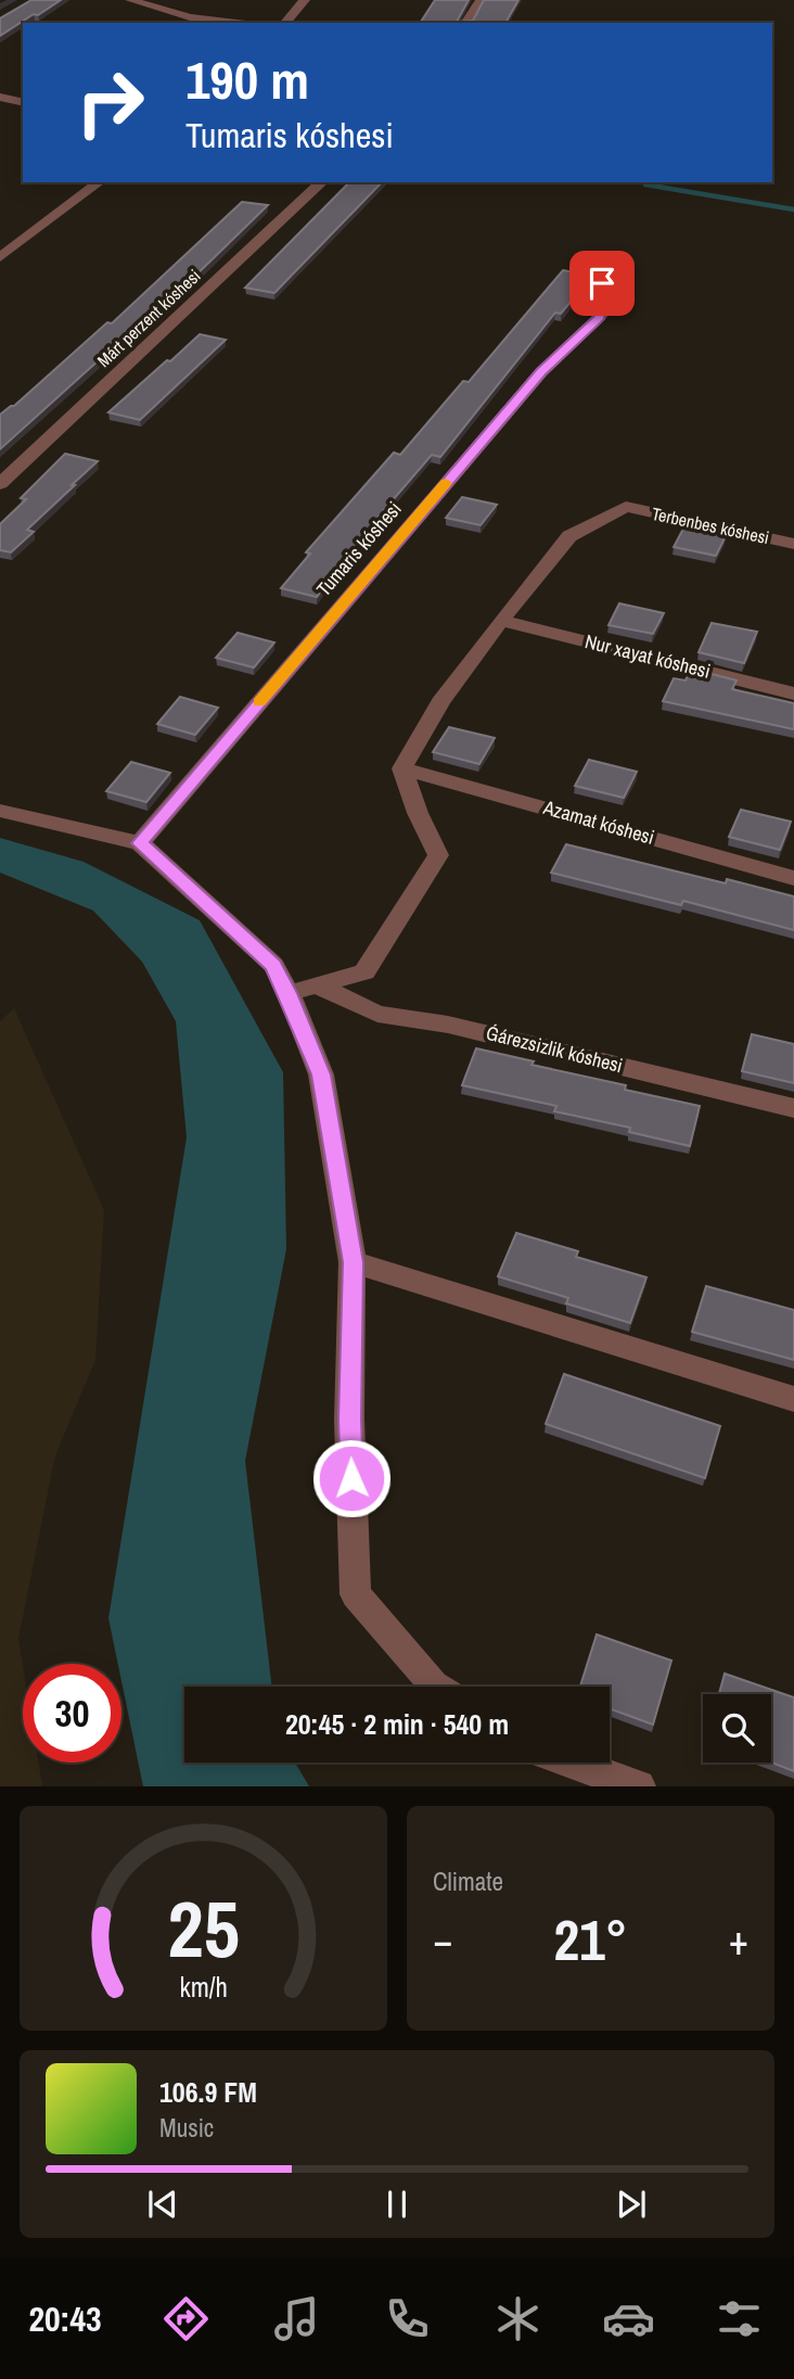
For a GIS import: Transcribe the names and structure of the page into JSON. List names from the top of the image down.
{
  "streets": {
    "street": [
      "Márt perzent kóshesi",
      "Terbenbes kóshesi",
      "Tumaris kóshesi",
      "Nur xayat kóshesi",
      "Azamat kóshesi",
      "Ǵárezsizlik kóshesi"
    ]
  },
  "crossings": [
    ["Terbenbes kóshesi", "Nur xayat kóshesi"]
  ],
  "page": {
    "turn": ["190 m", "Tumaris kóshesi"],
    "limit": "30",
    "trip": "20:45 · 2 min · 540 m",
    "tile": "Climate",
    "heat": ["−", "21°", "+"],
    "song": ["106.9 FM", "Music"],
    "tabs": "20:43",
    "gauge": ["25", "km/h"]
  }
}
